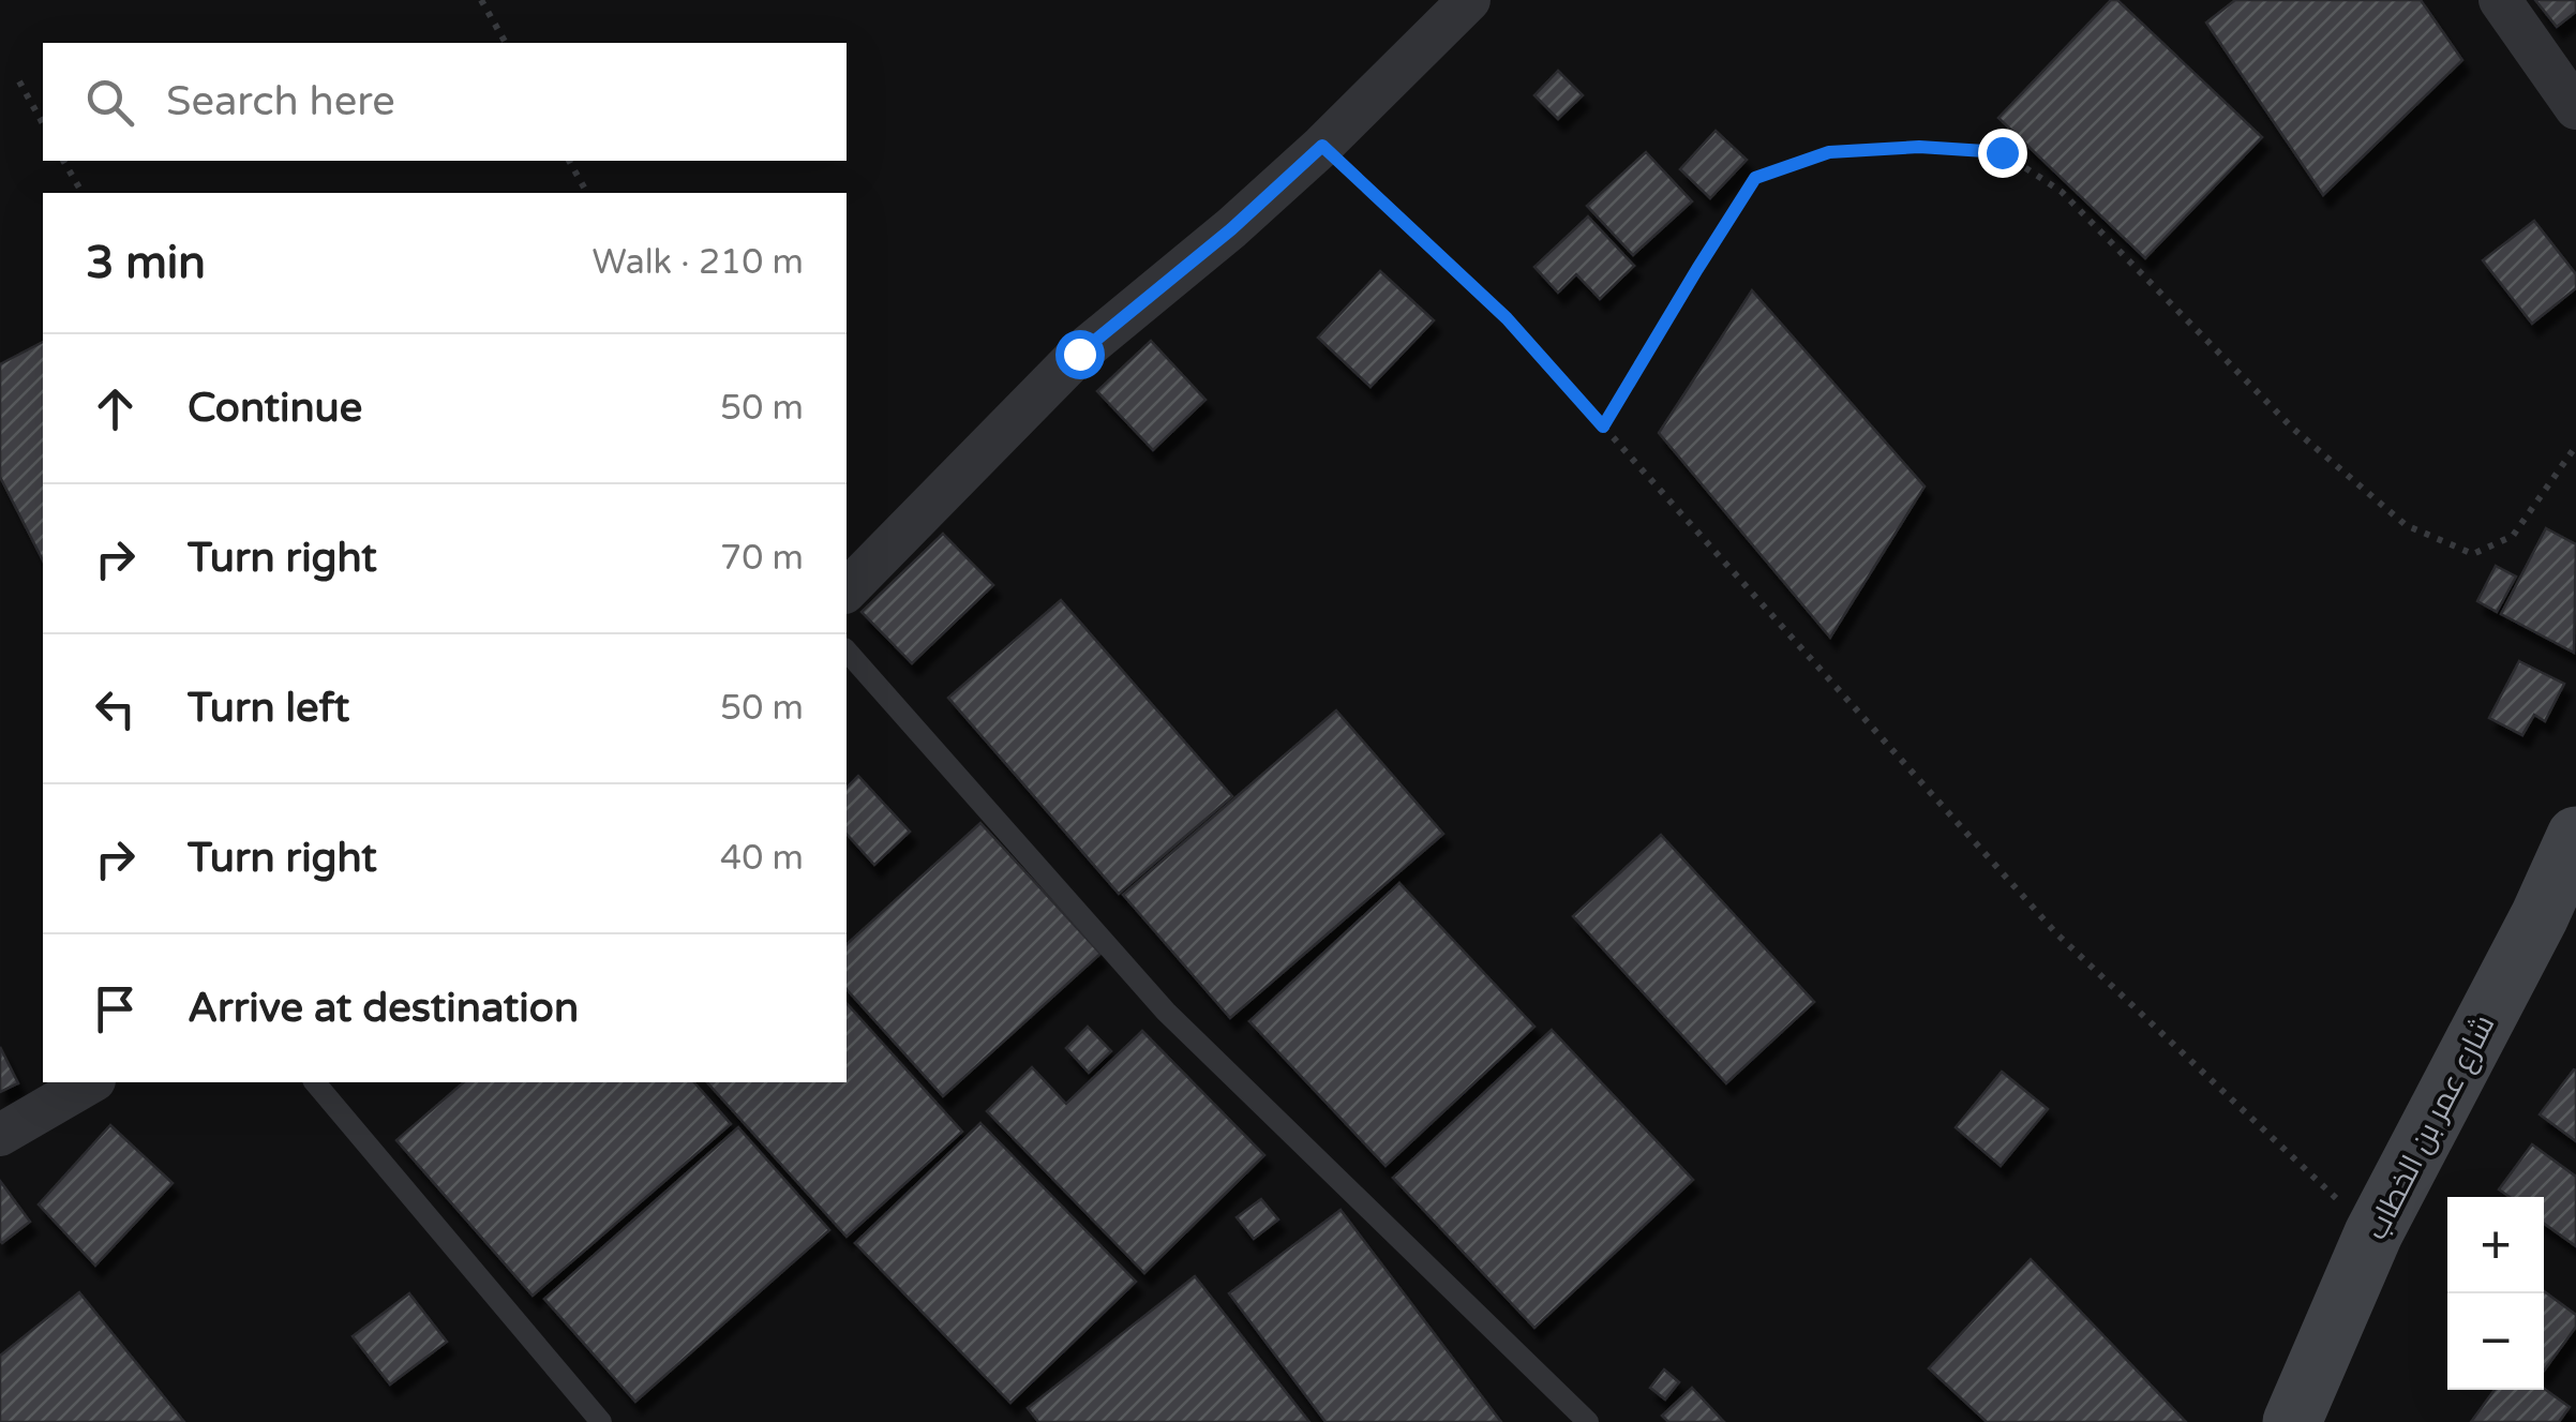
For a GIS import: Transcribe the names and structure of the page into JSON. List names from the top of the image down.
{
  "streets": {
    "main road": ["شارع عمر بن الخطاب"]
  },
  "page": {
    "search": "Search here",
    "heading": ["3 min", "Walk · 210 m"],
    "list": [
      ["Continue", "50 m"],
      ["Turn right", "70 m"],
      ["Turn left", "50 m"],
      ["Turn right", "40 m"],
      "Arrive at destination"
    ],
    "map_buttons": ["+", "−"]
  }
}
